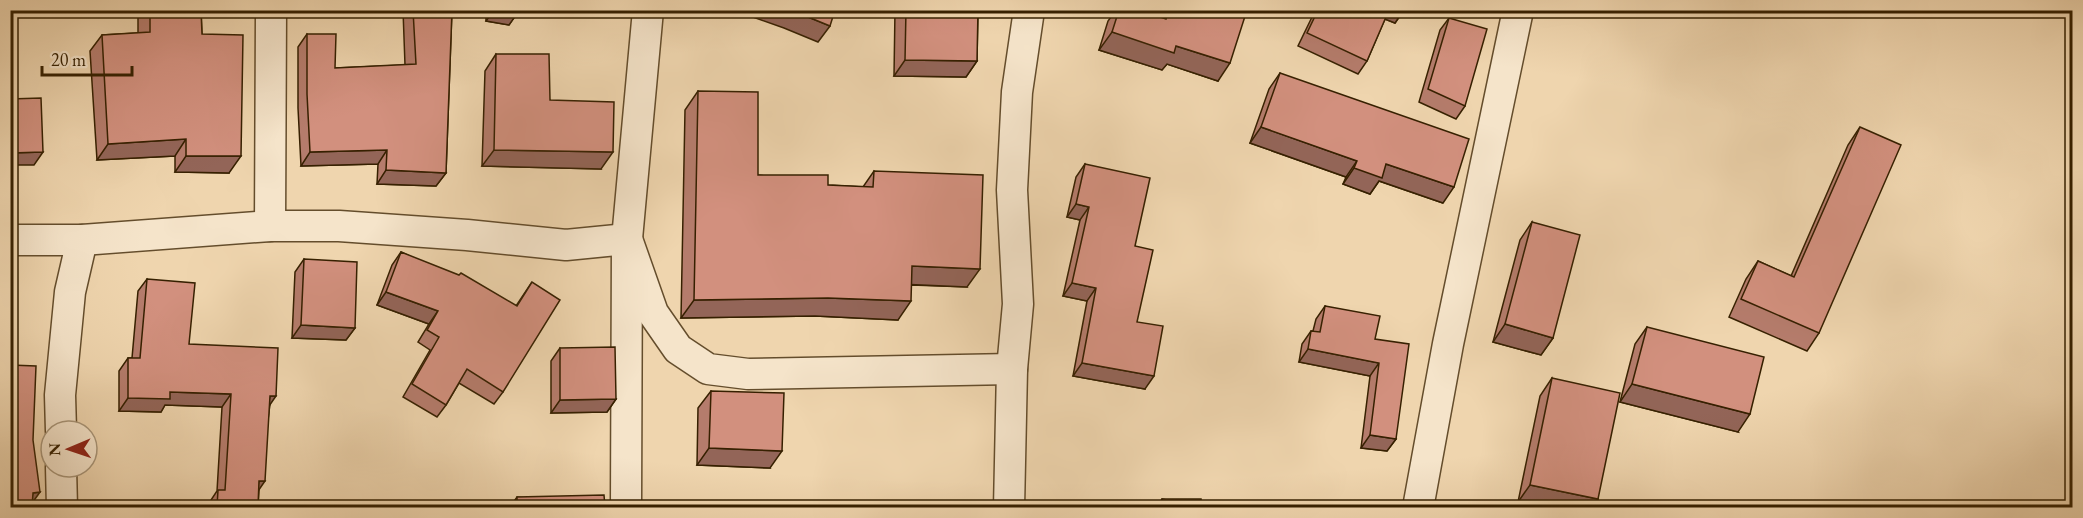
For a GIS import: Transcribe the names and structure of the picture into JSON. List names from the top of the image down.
{
  "scale_bar": "20 m",
  "north": "left"
}
